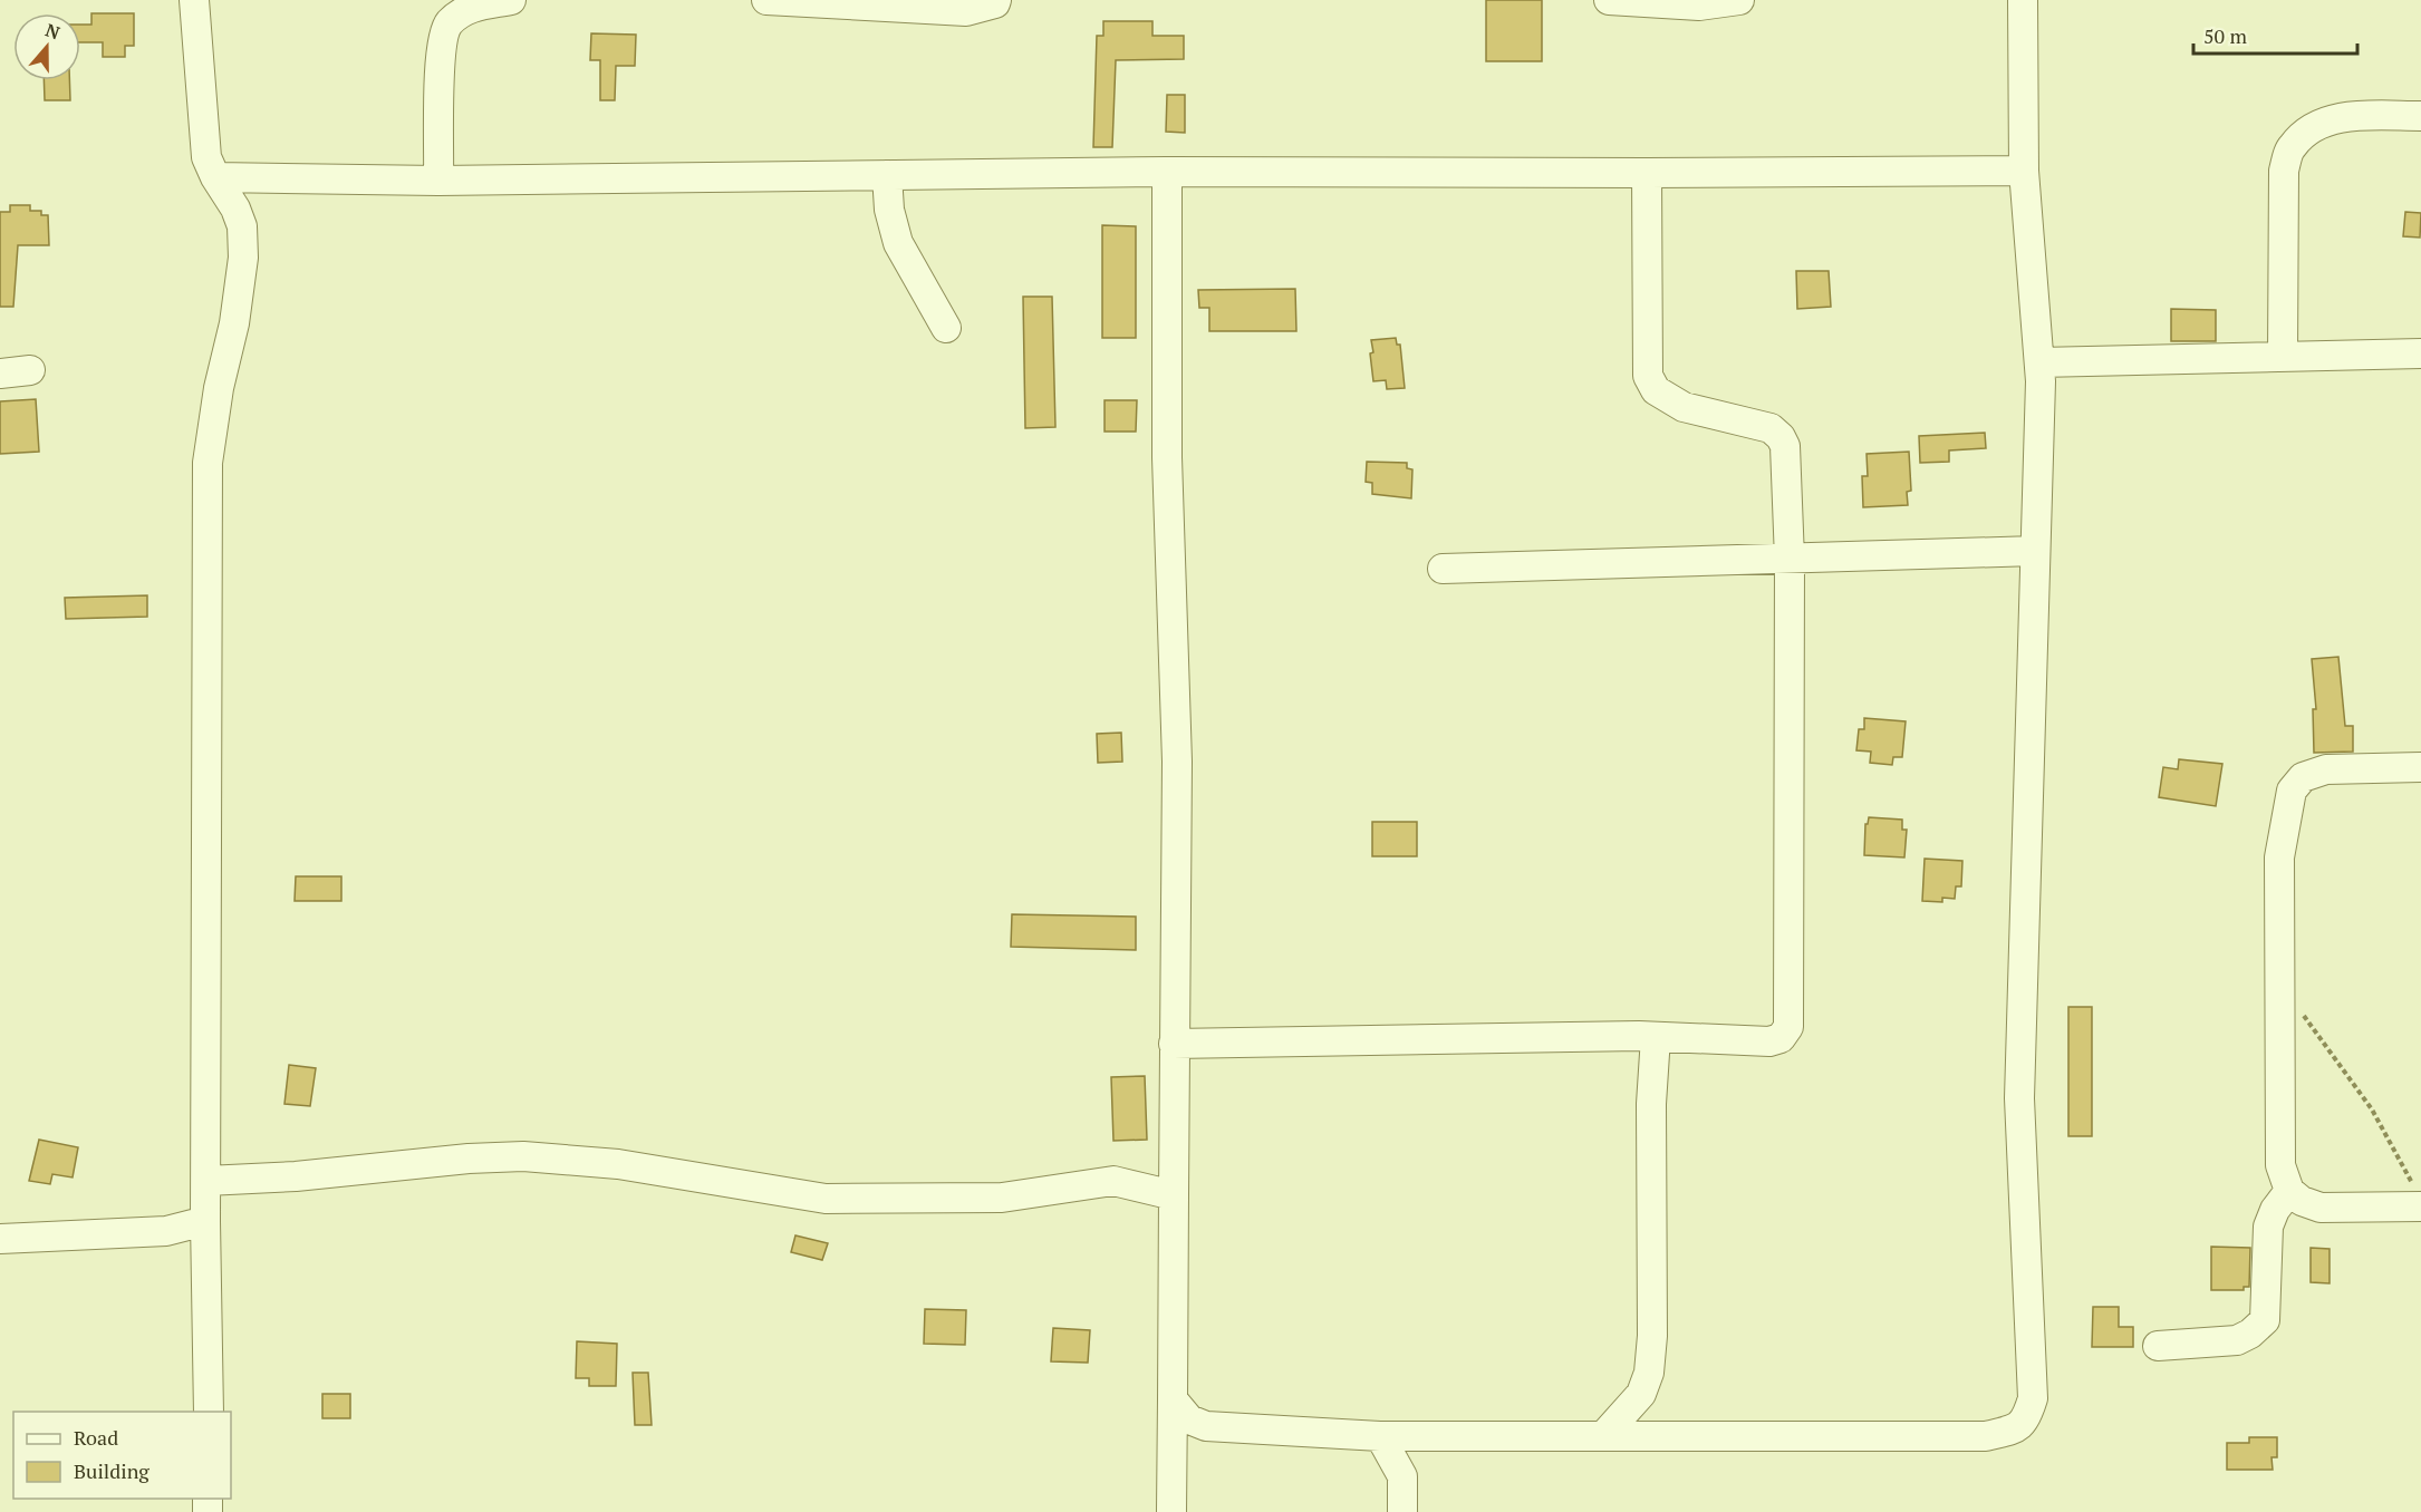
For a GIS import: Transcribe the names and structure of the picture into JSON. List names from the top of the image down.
{
  "legend": ["Road", "Building"],
  "scale_bar": "50 m",
  "north": "top"
}
